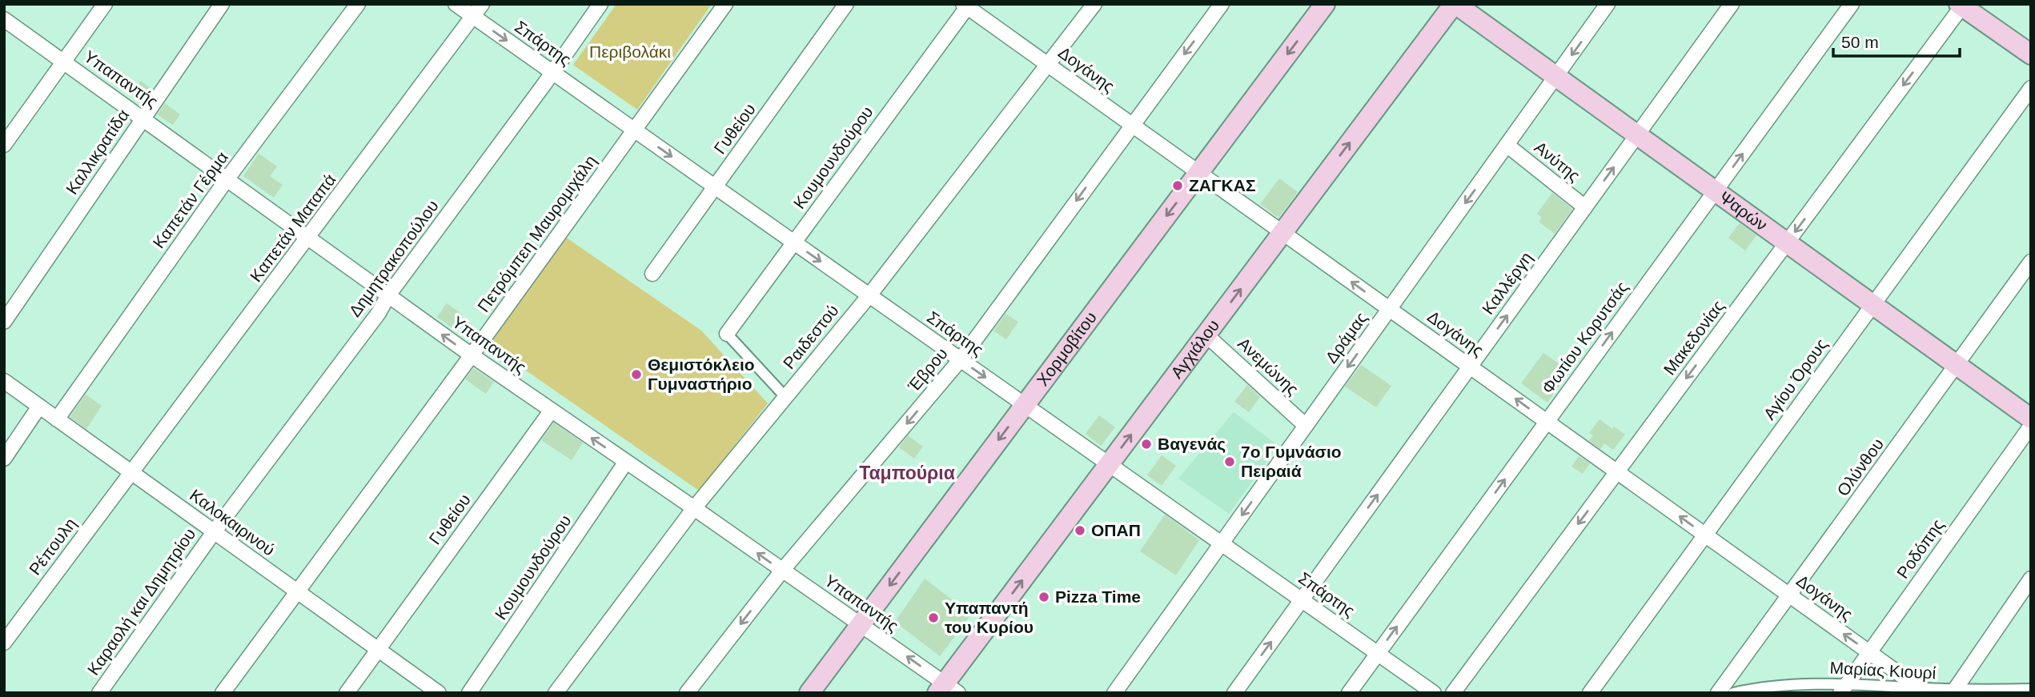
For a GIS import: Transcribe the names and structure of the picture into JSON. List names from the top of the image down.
{
  "streets": {
    "main road": ["Ψαρών", "Αγχιάλου", "Χορμοβίτου"],
    "street": [
      "Σπάρτης",
      "Δογάνης",
      "Υπαπαντής",
      "Γυθείου",
      "Καλλικρατίδα",
      "Κουμουνδούρου",
      "Ανύτης",
      "Καπετάν Γέρμα",
      "Καπετάν Ματαπά",
      "Πετρόμπεη Μαυρομιχάλη",
      "Δημητρακοπούλου",
      "Καλλέργη",
      "Ραιδεστού",
      "Δράμας",
      "Φωτίου Κορυτσάς",
      "Μακεδονίας",
      "Ανεμώνης",
      "Έβρου",
      "Αγίου Όρους",
      "Ολύνθου",
      "Καλοκαιρινού",
      "Ρέπουλη",
      "Ροδόπης",
      "Καραολή και Δημητρίου",
      "Μαρίας Κιουρί"
    ]
  },
  "crossings": [
    ["Σπάρτης", "Γυθείου"],
    ["Σπάρτης", "Κουμουνδούρου"],
    ["Σπάρτης", "Καπετάν Ματαπά"],
    ["Σπάρτης", "Πετρόμπεη Μαυρομιχάλη"],
    ["Σπάρτης", "Δημητρακοπούλου"],
    ["Σπάρτης", "Καλλέργη"],
    ["Σπάρτης", "Ραιδεστού"],
    ["Σπάρτης", "Δράμας"],
    ["Σπάρτης", "Φωτίου Κορυτσάς"],
    ["Σπάρτης", "Αγχιάλου"],
    ["Σπάρτης", "Χορμοβίτου"],
    ["Σπάρτης", "Έβρου"],
    ["Δογάνης", "Κουμουνδούρου"],
    ["Δογάνης", "Καλλέργη"],
    ["Δογάνης", "Ραιδεστού"],
    ["Δογάνης", "Δράμας"],
    ["Δογάνης", "Φωτίου Κορυτσάς"],
    ["Δογάνης", "Μακεδονίας"],
    ["Δογάνης", "Αγχιάλου"],
    ["Δογάνης", "Χορμοβίτου"],
    ["Δογάνης", "Έβρου"],
    ["Δογάνης", "Αγίου Όρους"],
    ["Δογάνης", "Ολύνθου"],
    ["Δογάνης", "Ροδόπης"],
    ["Δογάνης", "Μαρίας Κιουρί"],
    ["Υπαπαντής", "Γυθείου"],
    ["Υπαπαντής", "Καλλικρατίδα"],
    ["Υπαπαντής", "Κουμουνδούρου"],
    ["Υπαπαντής", "Καπετάν Γέρμα"],
    ["Υπαπαντής", "Καπετάν Ματαπά"],
    ["Υπαπαντής", "Πετρόμπεη Μαυρομιχάλη"],
    ["Υπαπαντής", "Δημητρακοπούλου"],
    ["Υπαπαντής", "Ραιδεστού"],
    ["Υπαπαντής", "Αγχιάλου"],
    ["Υπαπαντής", "Χορμοβίτου"],
    ["Υπαπαντής", "Έβρου"],
    ["Γυθείου", "Καλοκαιρινού"],
    ["Ανύτης", "Καλλέργη"],
    ["Ανύτης", "Δράμας"],
    ["Καπετάν Γέρμα", "Καλοκαιρινού"],
    ["Ψαρών", "Καλλέργη"],
    ["Ψαρών", "Δράμας"],
    ["Ψαρών", "Φωτίου Κορυτσάς"],
    ["Ψαρών", "Μακεδονίας"],
    ["Ψαρών", "Αγχιάλου"],
    ["Ψαρών", "Αγίου Όρους"],
    ["Ψαρών", "Ολύνθου"],
    ["Καπετάν Ματαπά", "Καλοκαιρινού"],
    ["Καπετάν Ματαπά", "Ρέπουλη"],
    ["Πετρόμπεη Μαυρομιχάλη", "Καλοκαιρινού"],
    ["Δημητρακοπούλου", "Καλοκαιρινού"],
    ["Δημητρακοπούλου", "Καραολή και Δημητρίου"],
    ["Δράμας", "Ανεμώνης"],
    ["Αγχιάλου", "Ανεμώνης"],
    ["Καλοκαιρινού", "Ρέπουλη"],
    ["Καλοκαιρινού", "Καραολή και Δημητρίου"],
    ["Ροδόπης", "Μαρίας Κιουρί"]
  ],
  "one_way": [
    "Δογάνης",
    "Υπαπαντής",
    "Καλλέργη",
    "Δράμας",
    "Φωτίου Κορυτσάς",
    "Μακεδονίας",
    "Αγχιάλου",
    "Χορμοβίτου",
    "Έβρου"
  ],
  "districts": ["Ταμπούρια"],
  "parks": ["Περιβολάκι"],
  "places": [
    "ΖΑΓΚΑΣ",
    "Θεμιστόκλειο Γυμναστήριο",
    "Βαγενάς",
    "7ο Γυμνάσιο Πειραιά",
    "ΟΠΑΠ",
    "Pizza Time",
    "Υπαπαντή του Κυρίου"
  ],
  "scale_bar": "50 m"
}
